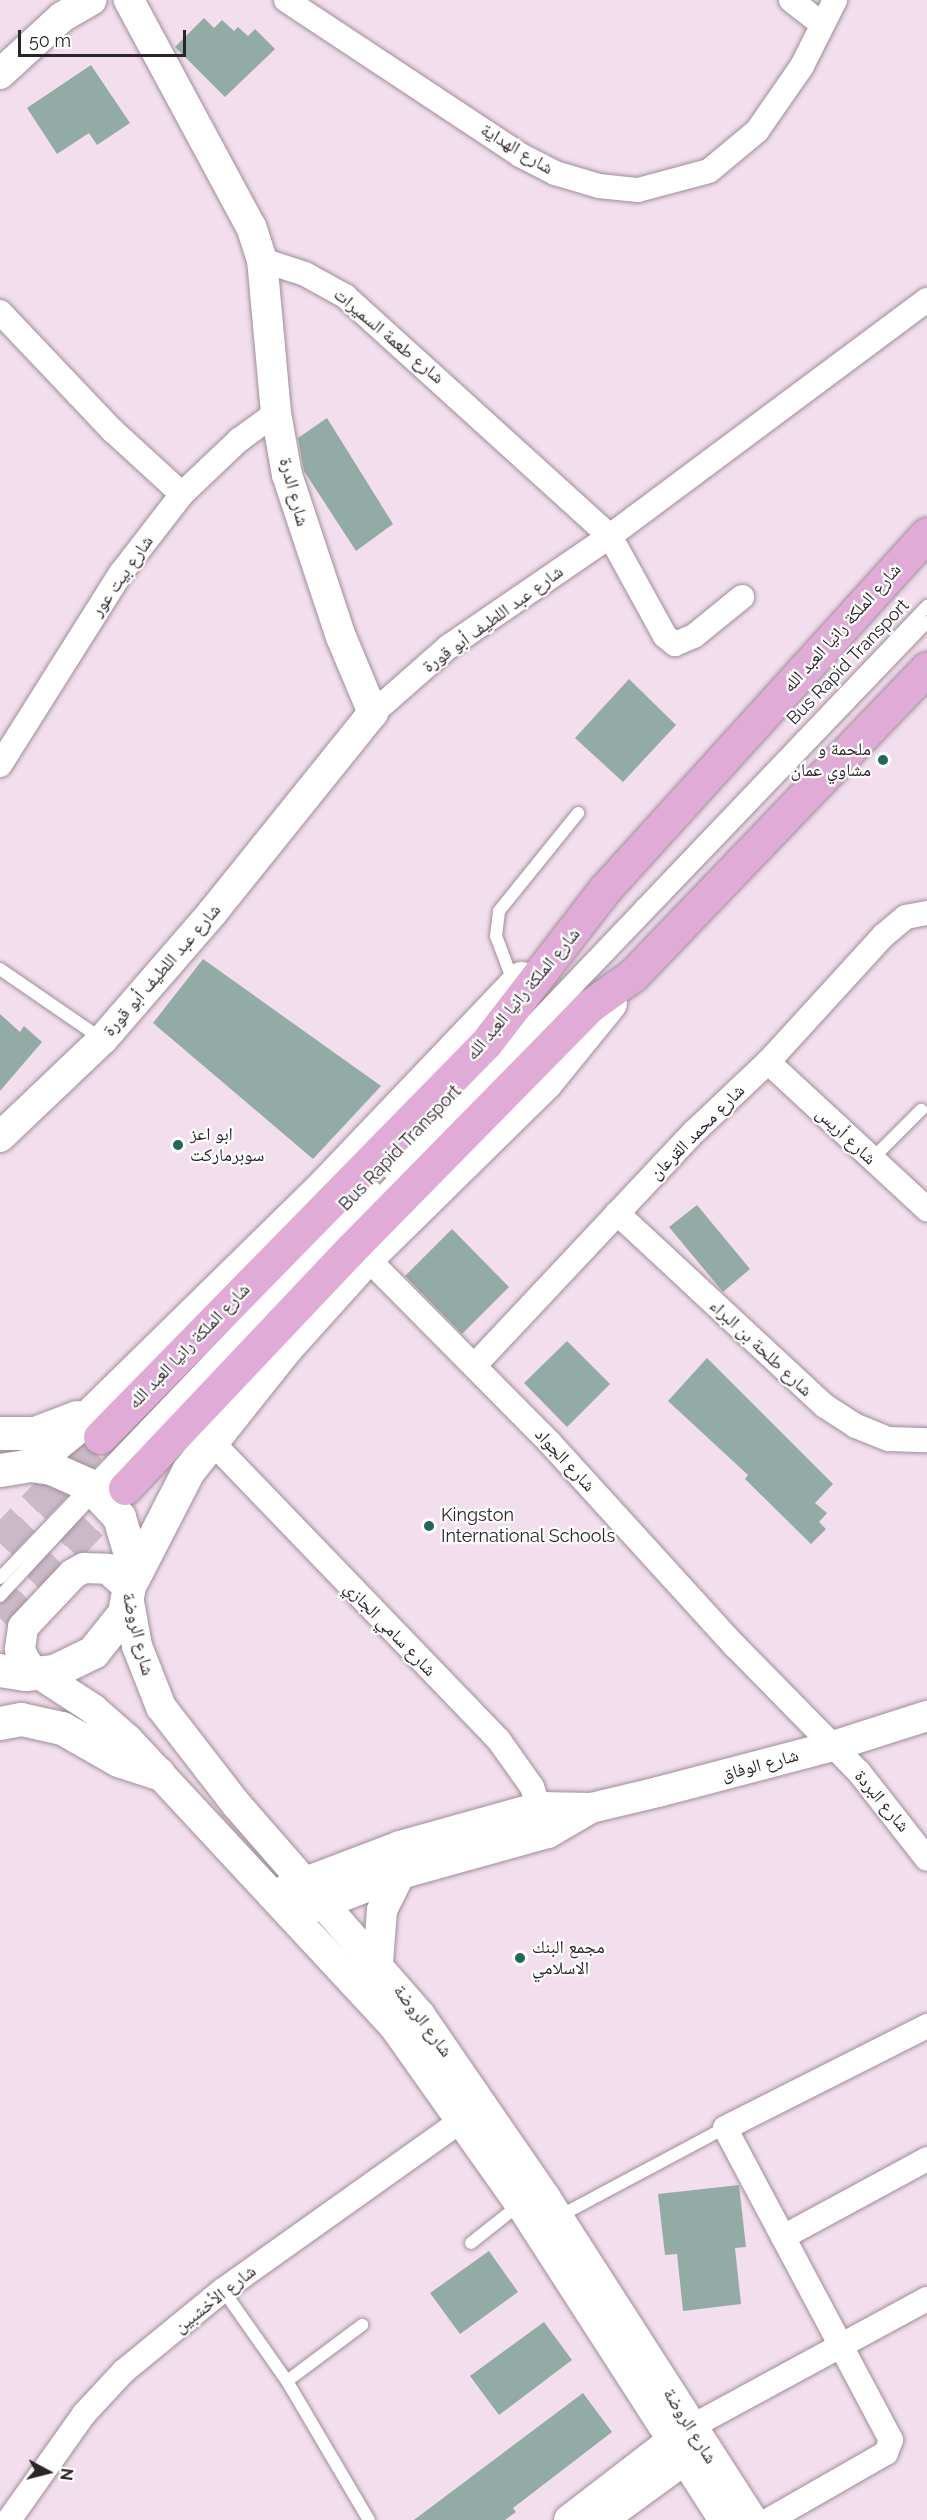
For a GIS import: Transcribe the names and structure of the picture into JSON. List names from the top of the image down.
{
  "streets": {
    "main road": ["شارع الملكة رانيا العبد الله"],
    "street": [
      "شارع الهداية",
      "شارع طعمة السميرات",
      "شارع الدرة",
      "شارع بيت عور",
      "شارع عبد اللطيف أبو قورة",
      "شارع محمد القرعان",
      "شارع أريس",
      "شارع طلحة بن البراء",
      "شارع الجواد",
      "شارع سامي الجازي",
      "شارع الروضة",
      "شارع الوفاق",
      "شارع البردة",
      "شارع الأخشبين"
    ],
    "lane": ["Bus Rapid Transport"]
  },
  "crossings": [
    ["شارع طعمة السميرات", "شارع الدرة"],
    ["شارع طعمة السميرات", "شارع عبد اللطيف أبو قورة"],
    ["شارع الدرة", "شارع بيت عور"],
    ["شارع الدرة", "شارع عبد اللطيف أبو قورة"],
    ["شارع محمد القرعان", "شارع أريس"],
    ["شارع محمد القرعان", "شارع طلحة بن البراء"],
    ["شارع محمد القرعان", "شارع الجواد"],
    ["شارع الجواد", "شارع الوفاق"],
    ["شارع الجواد", "شارع البردة"],
    ["شارع سامي الجازي", "شارع الوفاق"],
    ["شارع الروضة", "شارع الوفاق"],
    ["شارع الروضة", "شارع الأخشبين"],
    ["شارع الوفاق", "شارع البردة"]
  ],
  "places": [
    "ملحمة و مشاوي عمان",
    "ابو اعز سوبرماركت",
    "Kingston International Schools",
    "مجمع البنك الاسلامي"
  ],
  "scale_bar": "50 m",
  "north": "right"
}
